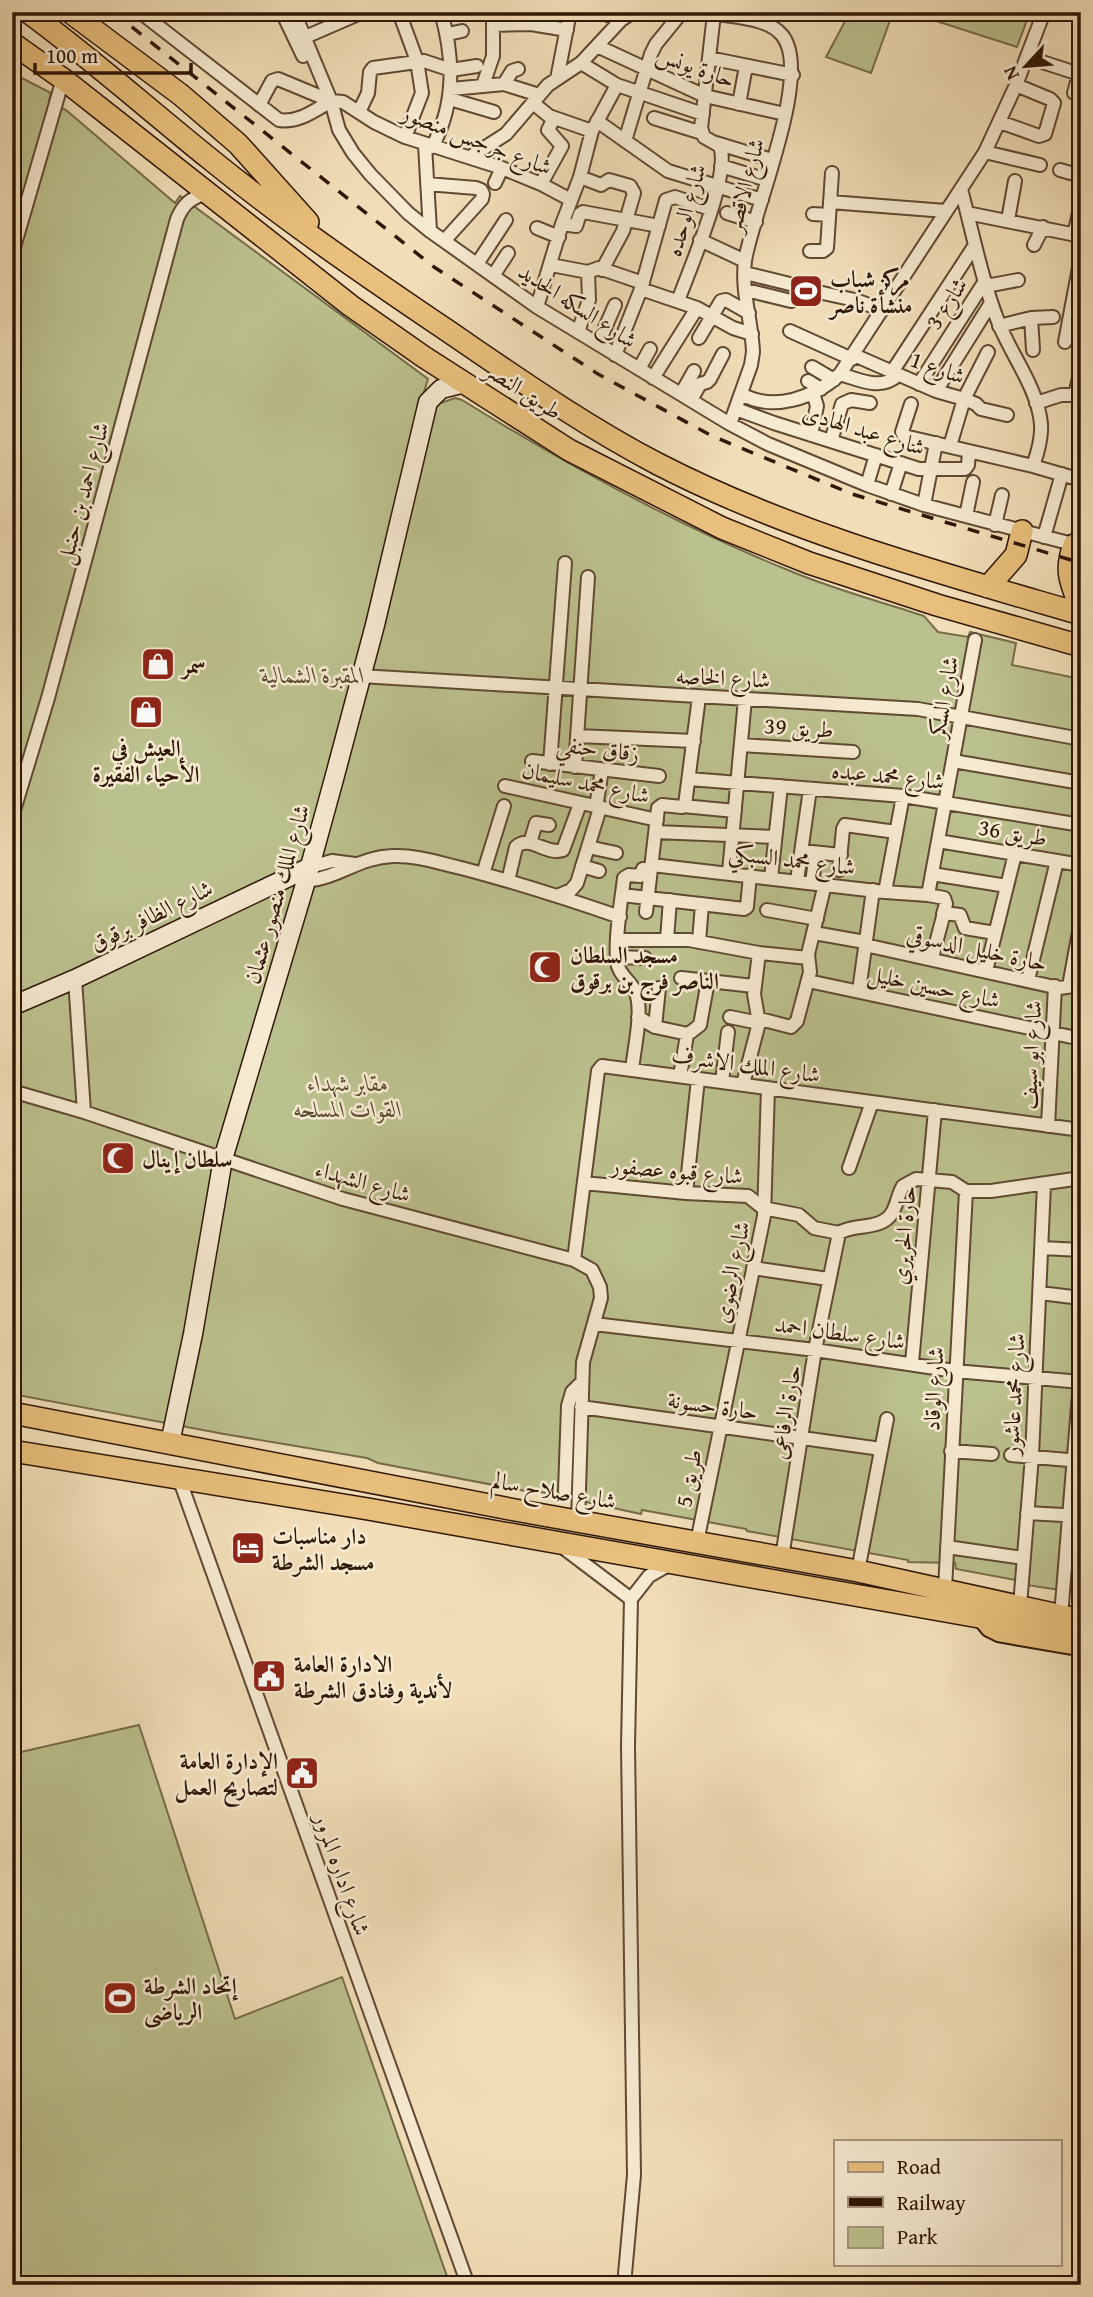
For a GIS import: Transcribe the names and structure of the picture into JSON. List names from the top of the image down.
{
  "streets": {
    "highway": ["طريق النصر", "شارع صلاح سالم"],
    "main road": ["شارع الملك منصور عثمان", "شارع الظافر برقوق"],
    "street": [
      "حارة يونس",
      "شارع جرجس منصور",
      "شارع الاقصر",
      "شارع الوحده",
      "شارع 3",
      "شارع السكه الحديد",
      "شارع 1",
      "شارع عبد الهادى",
      "شارع احمد بن حنبل",
      "شارع الخاصه",
      "شارع السكر",
      "طريق 39",
      "زقاق حنفي",
      "شارع محمد عبده",
      "شارع محمد سليمان",
      "طريق 36",
      "شارع محمد السبكي",
      "حارة خليل الدسوقي",
      "شارع حسين خليل",
      "شارع ابو سيف",
      "شارع الملك الاشرف",
      "شارع قبوه عصفور",
      "شارع الشهداء",
      "حارة الحريري",
      "شارع الرضوى",
      "شارع سلطان احمد",
      "شارع الوقاد",
      "شارع محمد عاشور",
      "حارة حسونة",
      "حارة الرفاعى",
      "طريق 5",
      "شارع اداره المرور"
    ]
  },
  "crossings": [
    ["حارة يونس", "شارع الاقصر"],
    ["حارة يونس", "شارع الوحده"],
    ["شارع جرجس منصور", "شارع السكه الحديد"],
    ["شارع الاقصر", "شارع الوحده"],
    ["شارع الاقصر", "شارع السكه الحديد"],
    ["شارع الاقصر", "شارع عبد الهادى"],
    ["شارع 3", "شارع 1"],
    ["طريق النصر", "شارع احمد بن حنبل"],
    ["طريق النصر", "شارع الملك منصور عثمان"],
    ["شارع الخاصه", "شارع السكر"],
    ["شارع الخاصه", "شارع الملك منصور عثمان"],
    ["شارع السكر", "شارع محمد عبده"],
    ["شارع السكر", "طريق 36"],
    ["شارع السكر", "شارع محمد السبكي"],
    ["شارع الملك منصور عثمان", "شارع الظافر برقوق"],
    ["شارع الملك منصور عثمان", "شارع الشهداء"],
    ["شارع الملك منصور عثمان", "شارع صلاح سالم"],
    ["حارة خليل الدسوقي", "شارع ابو سيف"],
    ["شارع حسين خليل", "شارع ابو سيف"],
    ["شارع ابو سيف", "شارع الملك الاشرف"],
    ["شارع الملك الاشرف", "شارع قبوه عصفور"],
    ["شارع الملك الاشرف", "شارع الشهداء"],
    ["شارع الملك الاشرف", "حارة الحريري"],
    ["شارع الملك الاشرف", "شارع الرضوى"],
    ["شارع قبوه عصفور", "شارع الرضوى"],
    ["شارع قبوه عصفور", "حارة الرفاعى"],
    ["شارع الشهداء", "شارع سلطان احمد"],
    ["شارع الشهداء", "حارة حسونة"],
    ["شارع الشهداء", "شارع صلاح سالم"],
    ["حارة الحريري", "شارع سلطان احمد"],
    ["شارع الرضوى", "شارع سلطان احمد"],
    ["شارع الرضوى", "طريق 5"],
    ["شارع سلطان احمد", "شارع الوقاد"],
    ["شارع سلطان احمد", "شارع محمد عاشور"],
    ["شارع سلطان احمد", "حارة الرفاعى"],
    ["شارع سلطان احمد", "طريق 5"],
    ["شارع الوقاد", "شارع صلاح سالم"],
    ["شارع محمد عاشور", "شارع صلاح سالم"],
    ["حارة حسونة", "حارة الرفاعى"],
    ["حارة حسونة", "طريق 5"],
    ["حارة الرفاعى", "شارع صلاح سالم"],
    ["طريق 5", "شارع صلاح سالم"]
  ],
  "parks": ["المقبرة الشمالية", "مقابر شهداء القوات المسلحه"],
  "places": {
    "sports": ["مركز شباب منشأة ناصر", "إتحاد الشرطة الرياضى"],
    "shop": ["سمر", "العيش في الأحياء الفقيرة"],
    "mosque": ["مسجد السلطان الناصر فرج بن برقوق", "سلطان إينال"],
    "hotel": ["دار مناسبات مسجد الشرطة"],
    "public building": ["الادارة العامة لأندية وفنادق الشرطة", "الإدارة العامة لتصاريح العمل"]
  },
  "legend": ["Road", "Railway", "Park"],
  "scale_bar": "100 m",
  "north": "bottom left"
}
